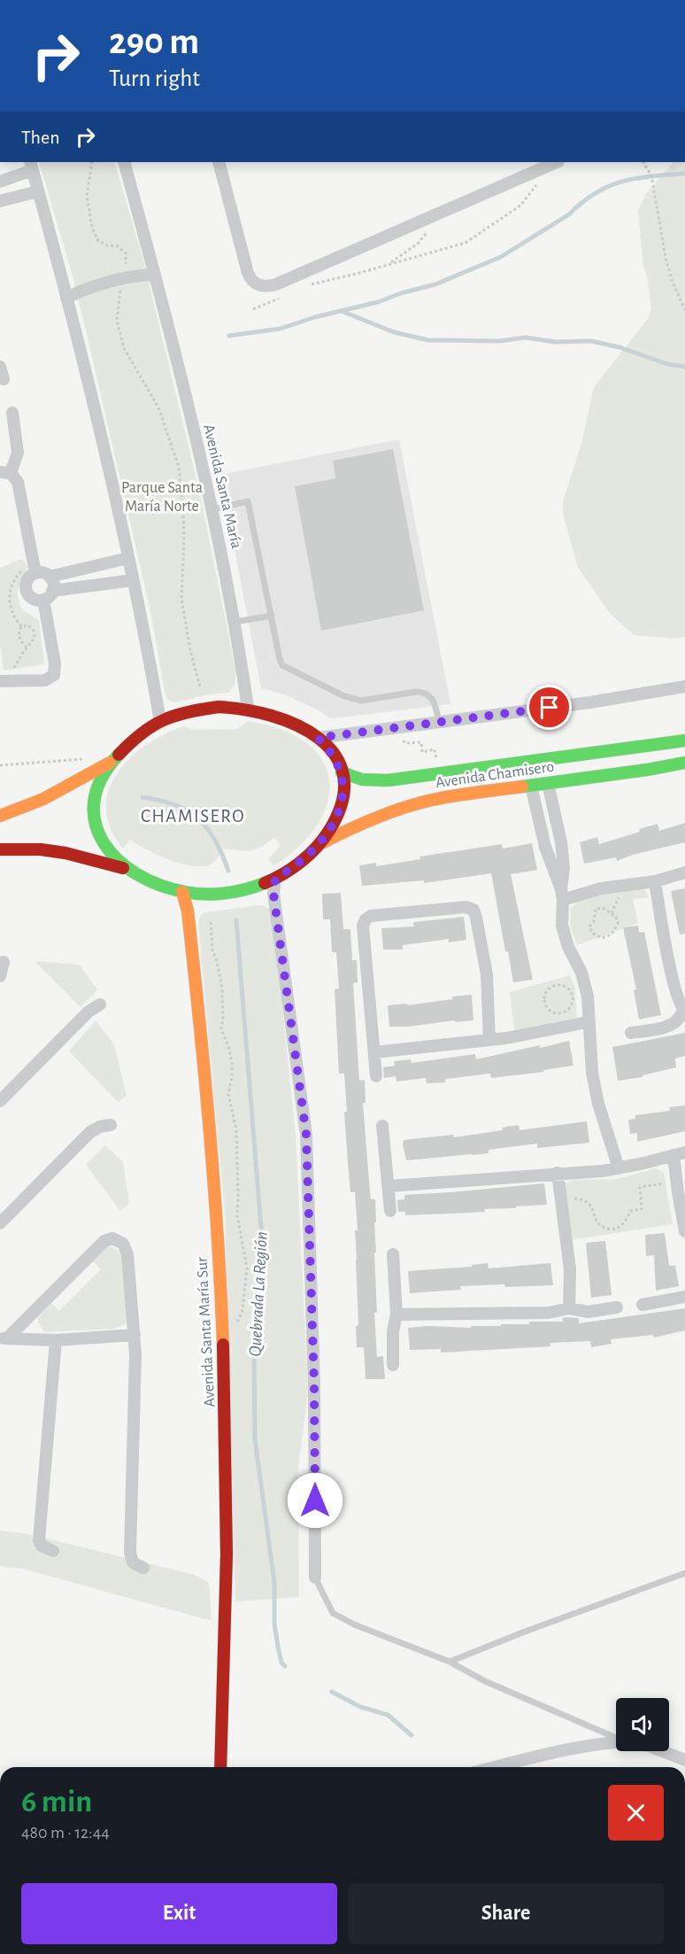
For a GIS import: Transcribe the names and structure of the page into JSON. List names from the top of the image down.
{
  "streets": {
    "street": ["Avenida Santa María", "Avenida Chamisero", "Avenida Santa María Sur"]
  },
  "districts": ["CHAMISERO"],
  "water": ["Quebrada La Región"],
  "parks": ["Parque Santa María Norte"],
  "page": {
    "turn": ["290 m", "Turn right"],
    "then": "Then",
    "heading": ["6 min", "480 m · 12:44"],
    "buttons": ["Exit", "Share"]
  }
}
